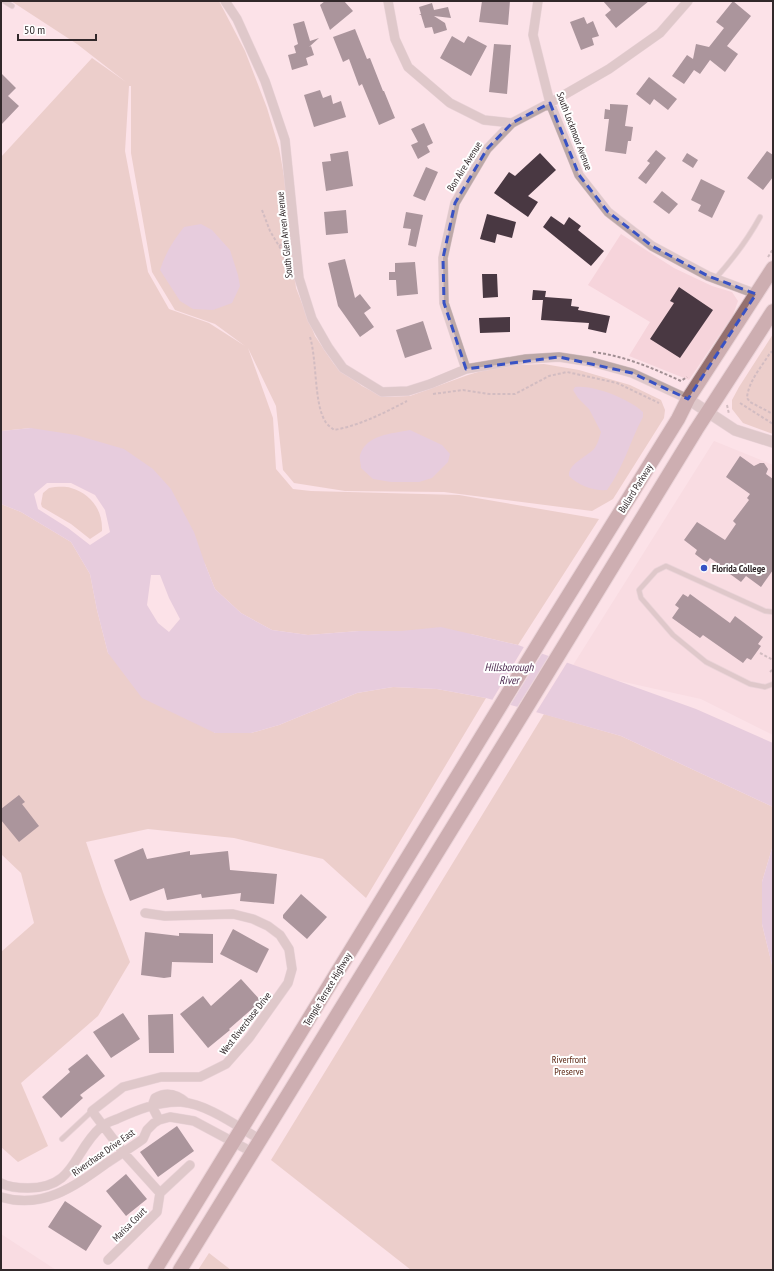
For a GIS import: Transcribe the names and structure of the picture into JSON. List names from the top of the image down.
{
  "streets": {
    "main road": ["Bullard Parkway", "Temple Terrace Highway"],
    "street": [
      "South Lockmoor Avenue",
      "Bon Aire Avenue",
      "South Glen Arven Avenue",
      "West Riverchase Drive",
      "Riverchase Drive East",
      "Marisa Court"
    ]
  },
  "crossings": [
    ["South Lockmoor Avenue", "Bon Aire Avenue"],
    ["South Lockmoor Avenue", "Bullard Parkway"],
    ["Bon Aire Avenue", "South Glen Arven Avenue"],
    ["South Glen Arven Avenue", "Bullard Parkway"],
    ["Bullard Parkway", "Temple Terrace Highway"],
    ["Temple Terrace Highway", "Riverchase Drive East"]
  ],
  "water": ["Hillsborough River"],
  "parks": ["Riverfront Preserve"],
  "places": ["Florida College"],
  "scale_bar": "50 m"
}
